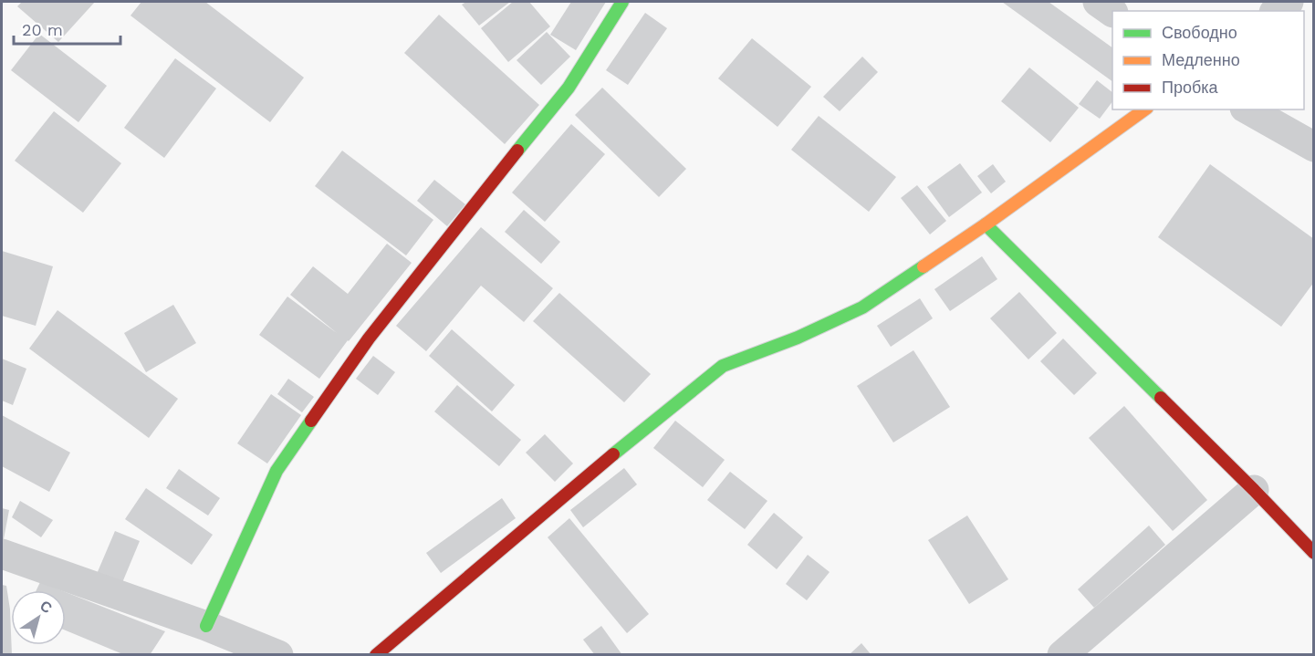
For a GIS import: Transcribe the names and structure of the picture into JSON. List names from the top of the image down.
{
  "legend": ["Свободно", "Медленно", "Пробка"],
  "scale_bar": "20 m",
  "north": "top right"
}
